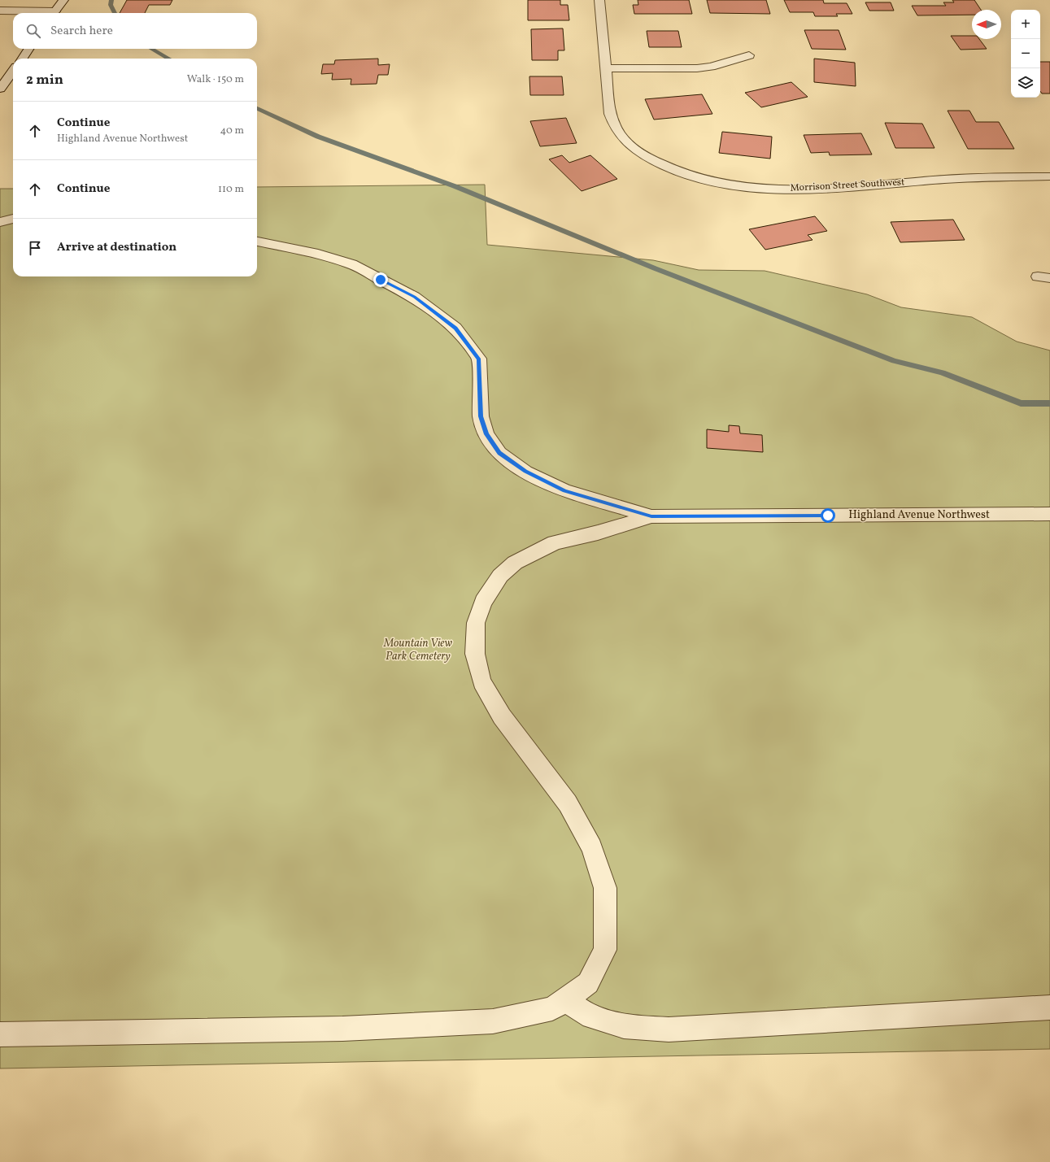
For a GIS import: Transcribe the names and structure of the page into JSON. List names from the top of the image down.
{
  "streets": {
    "street": ["Morrison Street Southwest", "Highland Avenue Northwest"]
  },
  "parks": ["Mountain View Park Cemetery"],
  "north": "left",
  "page": {
    "map_buttons": ["+", "−"],
    "search": "Search here",
    "heading": ["2 min", "Walk · 150 m"],
    "list": [
      ["Continue", "Highland Avenue Northwest", "40 m"],
      ["Continue", "110 m"],
      "Arrive at destination"
    ]
  }
}
